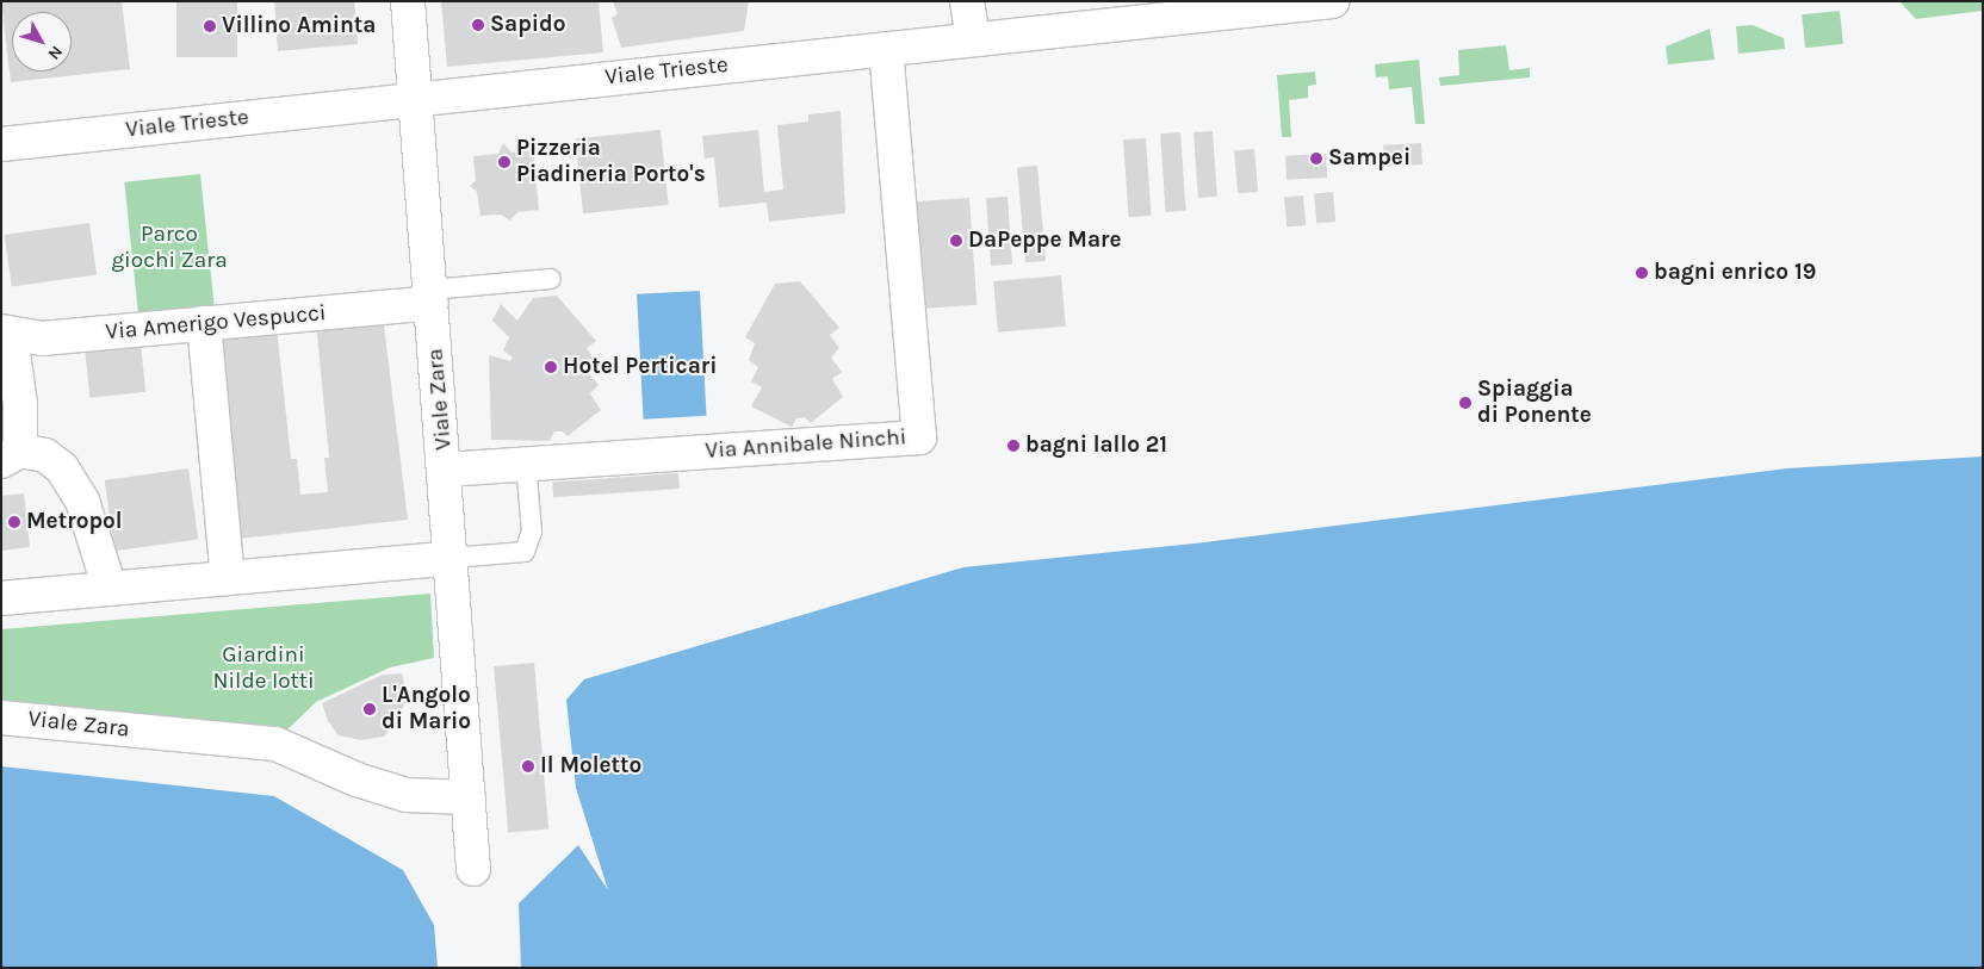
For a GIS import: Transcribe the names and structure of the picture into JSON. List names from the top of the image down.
{
  "streets": {
    "street": [
      "Viale Trieste",
      "Via Amerigo Vespucci",
      "Viale Zara",
      "Via Annibale Ninchi"
    ]
  },
  "crossings": [
    ["Viale Trieste", "Viale Zara"],
    ["Viale Trieste", "Via Annibale Ninchi"],
    ["Via Amerigo Vespucci", "Viale Zara"],
    ["Viale Zara", "Via Annibale Ninchi"]
  ],
  "parks": ["Parco giochi Zara", "Giardini Nilde Iotti"],
  "places": [
    "Sapido",
    "Villino Aminta",
    "Sampei",
    "Pizzeria Piadineria Porto's",
    "DaPeppe Mare",
    "bagni enrico 19",
    "Hotel Perticari",
    "Spiaggia di Ponente",
    "bagni lallo 21",
    "Metropol",
    "L'Angolo di Mario",
    "Il Moletto"
  ],
  "north": "bottom right"
}
